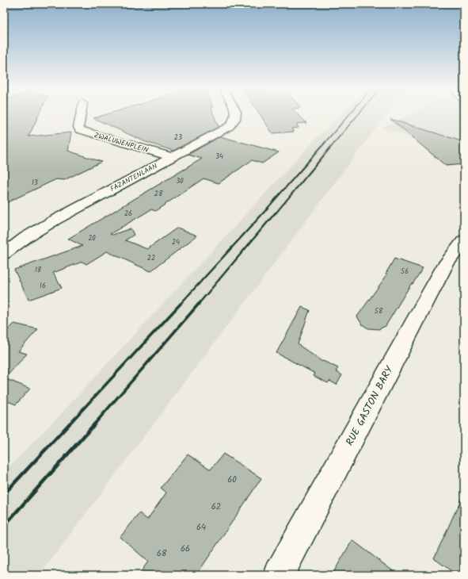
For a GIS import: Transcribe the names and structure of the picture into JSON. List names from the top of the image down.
{
  "streets": {
    "street": ["ZWALUWENPLEIN", "FAZANTENLAAN", "RUE GASTON BARY"]
  },
  "crossings": [
    ["ZWALUWENPLEIN", "FAZANTENLAAN"]
  ],
  "house_numbers": [
    "23",
    "34",
    "30",
    "13",
    "28",
    "26",
    "20",
    "24",
    "22",
    "18",
    "56",
    "16",
    "58",
    "60",
    "62",
    "64",
    "66",
    "68"
  ]
}
